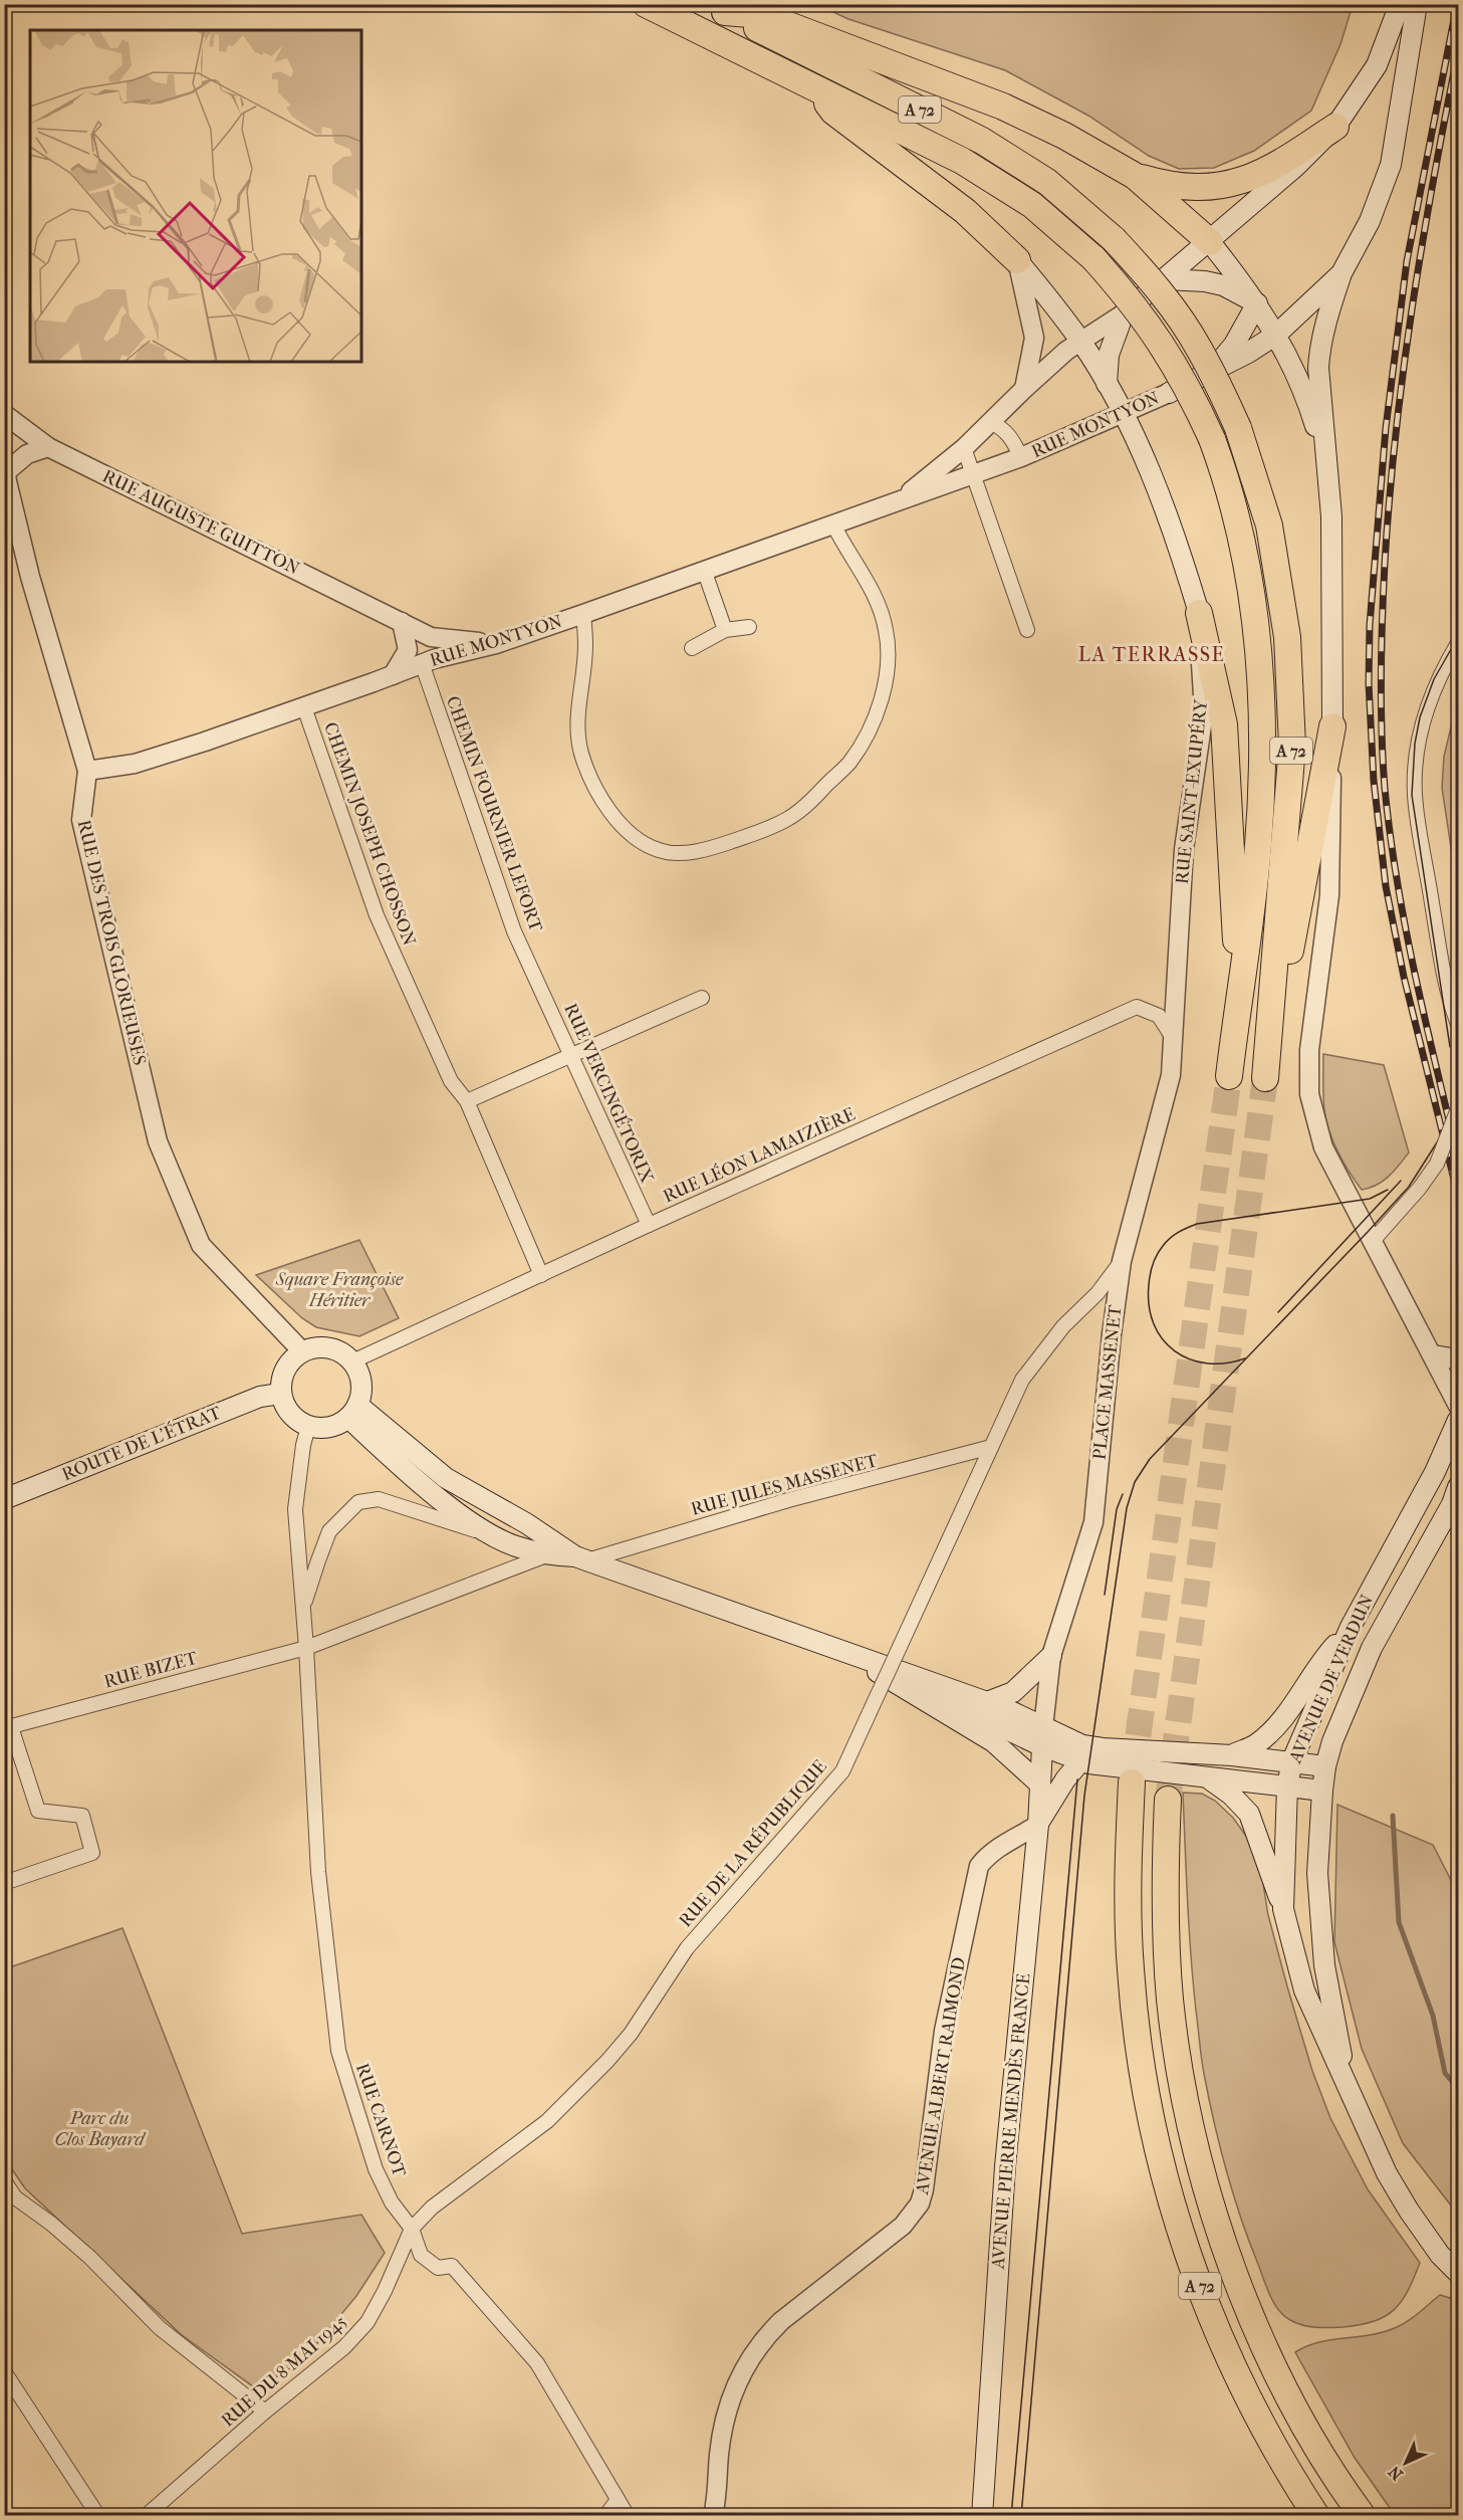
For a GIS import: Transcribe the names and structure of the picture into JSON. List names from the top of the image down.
{
  "streets": {
    "highway": ["A 72"],
    "main road": [
      "RUE SAINT-EXUPÉRY",
      "ROUTE DE L'ÉTRAT",
      "AVENUE DE VERDUN",
      "AVENUE PIERRE MENDÈS FRANCE"
    ],
    "street": [
      "RUE MONTYON",
      "RUE AUGUSTE GUITTON",
      "CHEMIN FOURNIER LEFORT",
      "CHEMIN JOSEPH CHOSSON",
      "RUE DES TROIS GLORIEUSES",
      "RUE VERCINGÉTORIX",
      "RUE LÉON LAMAIZIÈRE",
      "PLACE MASSENET",
      "RUE JULES MASSENET",
      "RUE BIZET",
      "RUE DE LA RÉPUBLIQUE",
      "AVENUE ALBERT RAIMOND",
      "RUE CARNOT",
      "RUE DU 8 MAI 1945"
    ]
  },
  "crossings": [
    ["RUE MONTYON", "RUE AUGUSTE GUITTON"],
    ["RUE MONTYON", "RUE SAINT-EXUPÉRY"],
    ["RUE MONTYON", "CHEMIN FOURNIER LEFORT"],
    ["RUE MONTYON", "CHEMIN JOSEPH CHOSSON"],
    ["RUE MONTYON", "RUE DES TROIS GLORIEUSES"],
    ["RUE SAINT-EXUPÉRY", "RUE LÉON LAMAIZIÈRE"],
    ["RUE SAINT-EXUPÉRY", "PLACE MASSENET"],
    ["CHEMIN FOURNIER LEFORT", "RUE VERCINGÉTORIX"],
    ["CHEMIN JOSEPH CHOSSON", "RUE LÉON LAMAIZIÈRE"],
    ["RUE DES TROIS GLORIEUSES", "RUE LÉON LAMAIZIÈRE"],
    ["RUE DES TROIS GLORIEUSES", "ROUTE DE L'ÉTRAT"],
    ["RUE DES TROIS GLORIEUSES", "RUE CARNOT"],
    ["RUE VERCINGÉTORIX", "RUE LÉON LAMAIZIÈRE"],
    ["RUE LÉON LAMAIZIÈRE", "PLACE MASSENET"],
    ["RUE LÉON LAMAIZIÈRE", "ROUTE DE L'ÉTRAT"],
    ["RUE LÉON LAMAIZIÈRE", "RUE CARNOT"],
    ["PLACE MASSENET", "RUE DE LA RÉPUBLIQUE"],
    ["PLACE MASSENET", "AVENUE PIERRE MENDÈS FRANCE"],
    ["ROUTE DE L'ÉTRAT", "RUE CARNOT"],
    ["RUE JULES MASSENET", "RUE DE LA RÉPUBLIQUE"],
    ["RUE BIZET", "RUE CARNOT"],
    ["RUE DE LA RÉPUBLIQUE", "RUE CARNOT"],
    ["RUE DE LA RÉPUBLIQUE", "RUE DU 8 MAI 1945"],
    ["AVENUE ALBERT RAIMOND", "AVENUE PIERRE MENDÈS FRANCE"],
    ["RUE CARNOT", "RUE DU 8 MAI 1945"]
  ],
  "districts": ["LA TERRASSE"],
  "parks": ["Square Françoise Héritier", "Parc du Clos Bayard"],
  "north": "bottom left"
}
